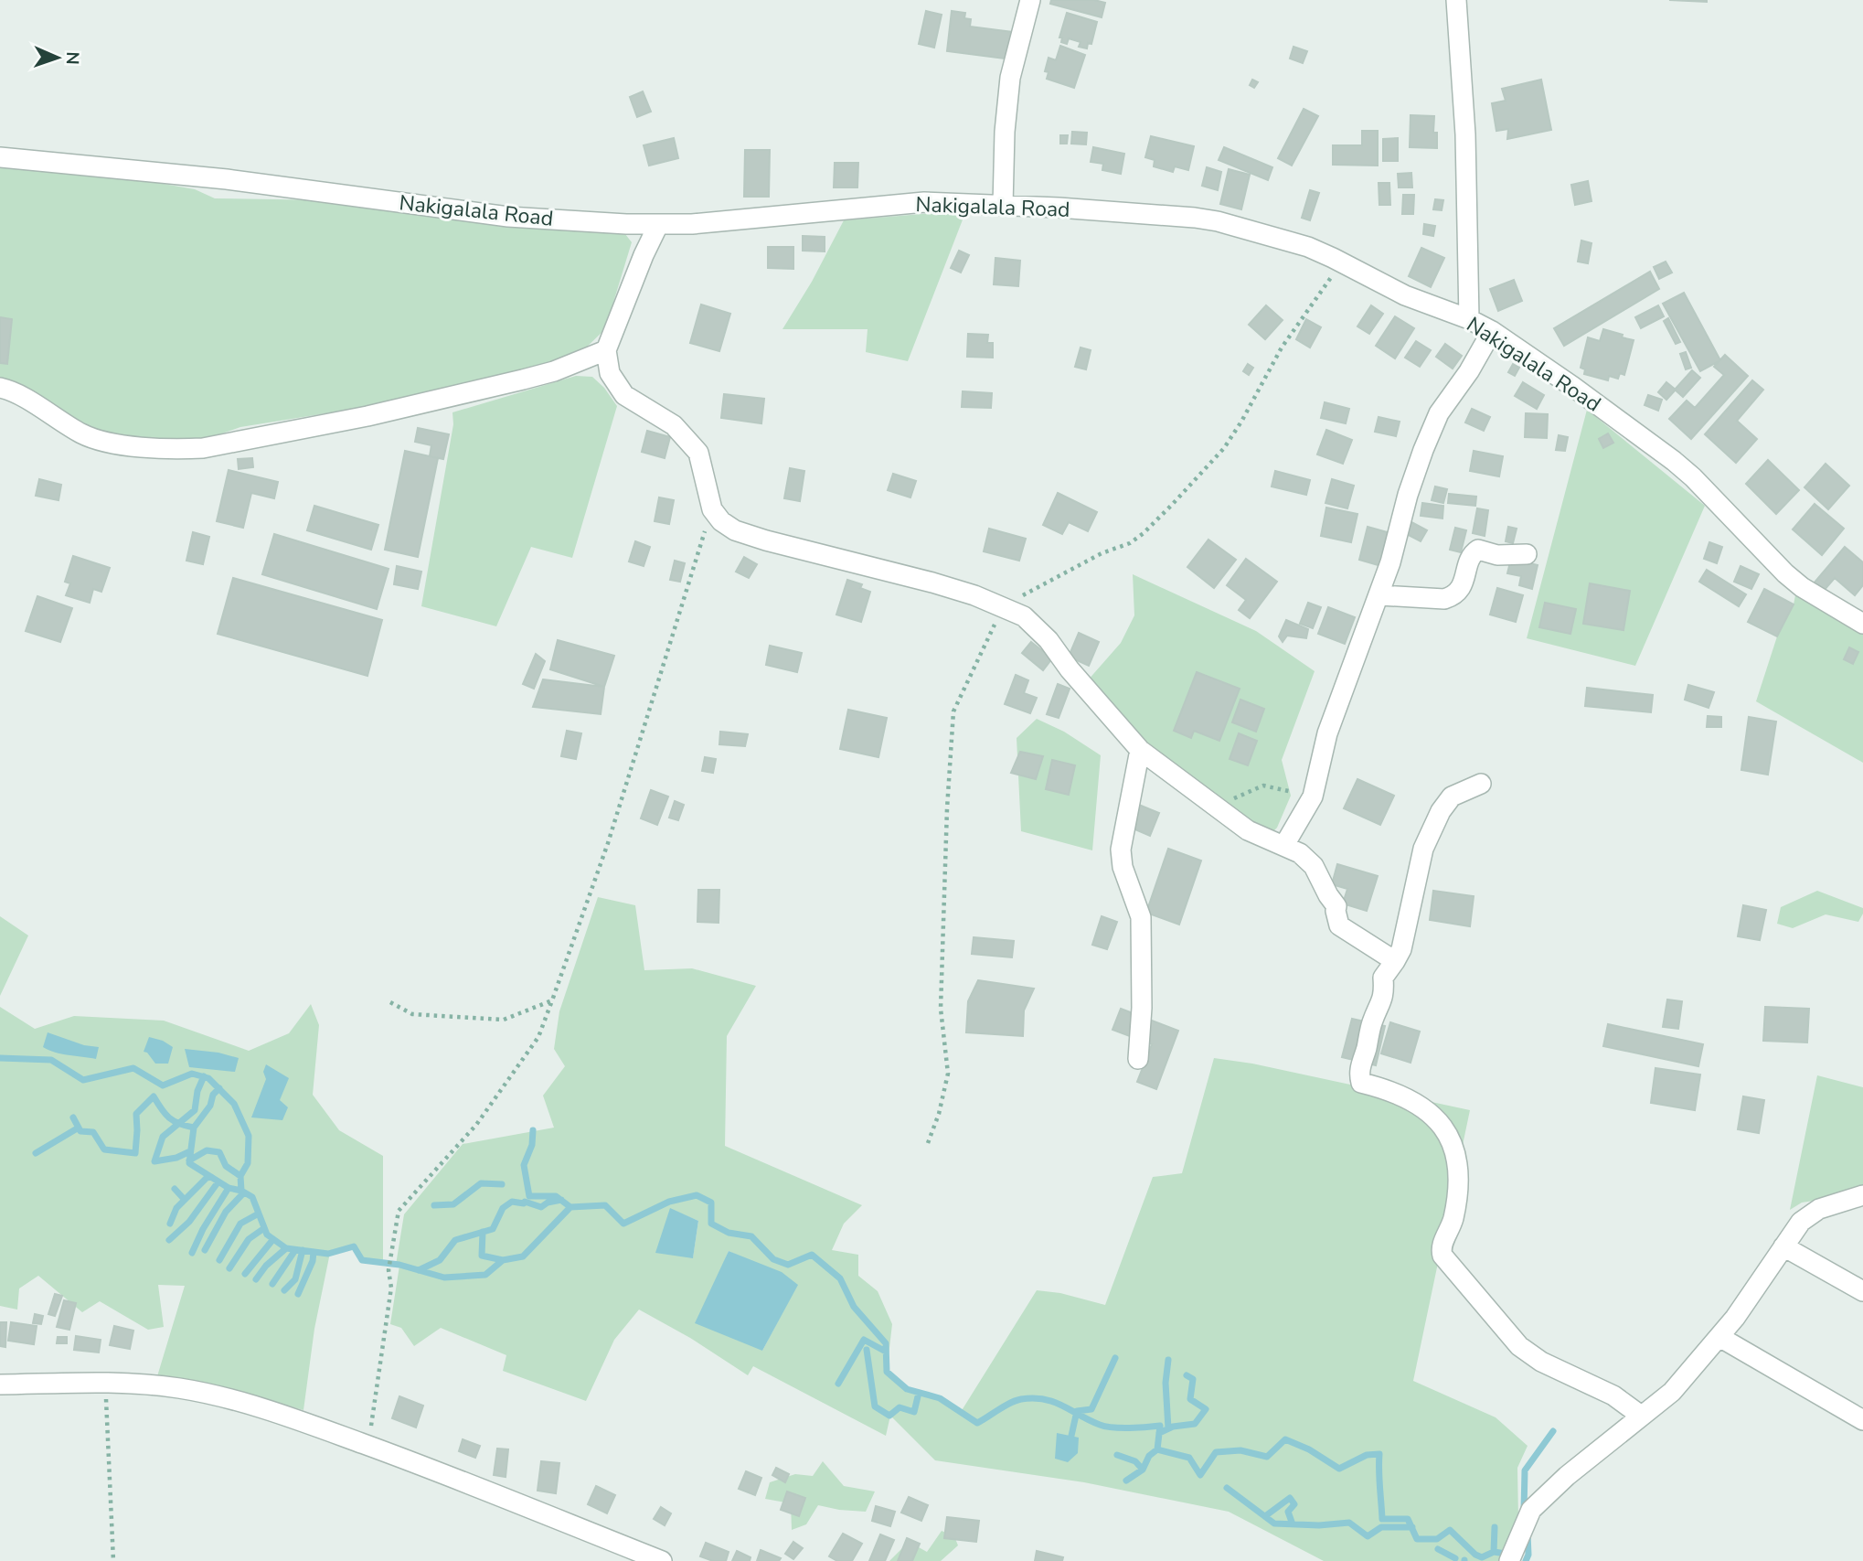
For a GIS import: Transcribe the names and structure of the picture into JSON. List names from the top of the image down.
{
  "streets": {
    "street": ["Nakigalala Road"]
  },
  "north": "right"
}
